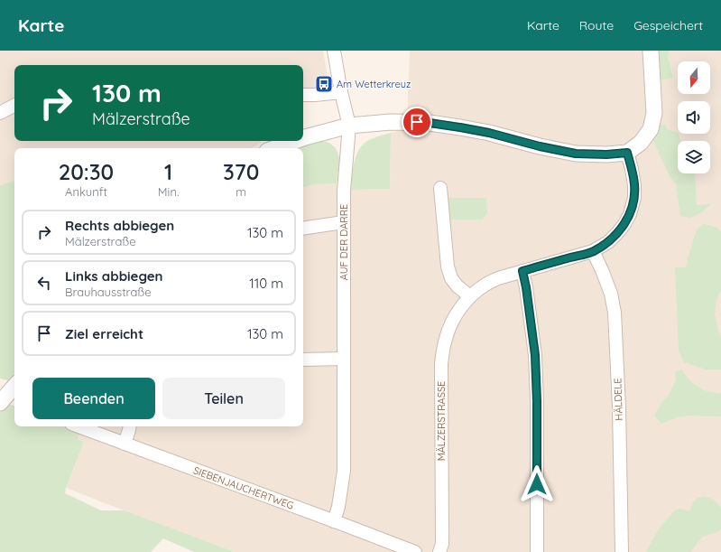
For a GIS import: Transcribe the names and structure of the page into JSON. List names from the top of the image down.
{
  "streets": {
    "street": [
      "AUF DER DARRE",
      "HÄLDELE",
      "MÄLZERSTRASSE",
      "SIEBENJAUCHERTWEG"
    ]
  },
  "crossings": [
    ["AUF DER DARRE", "SIEBENJAUCHERTWEG"],
    ["HÄLDELE", "MÄLZERSTRASSE"]
  ],
  "places": {
    "bus stop": ["Am Wetterkreuz"]
  },
  "north": "bottom",
  "page": {
    "header": "Karte",
    "nav": ["Karte", "Route", "Gespeichert"],
    "turn": ["130 m", "Mälzerstraße"],
    "eta": [
      "20:30",
      "Ankunft",
      "1",
      "Min.",
      "370",
      "m"
    ],
    "list": [
      {
        "name": "Rechts abbiegen",
        "note": "Mälzerstraße",
        "value": "130 m"
      },
      {
        "name": "Links abbiegen",
        "note": "Brauhausstraße",
        "value": "110 m"
      },
      {
        "name": "Ziel erreicht",
        "value": "130 m"
      }
    ],
    "buttons": ["Beenden", "Teilen"]
  }
}
